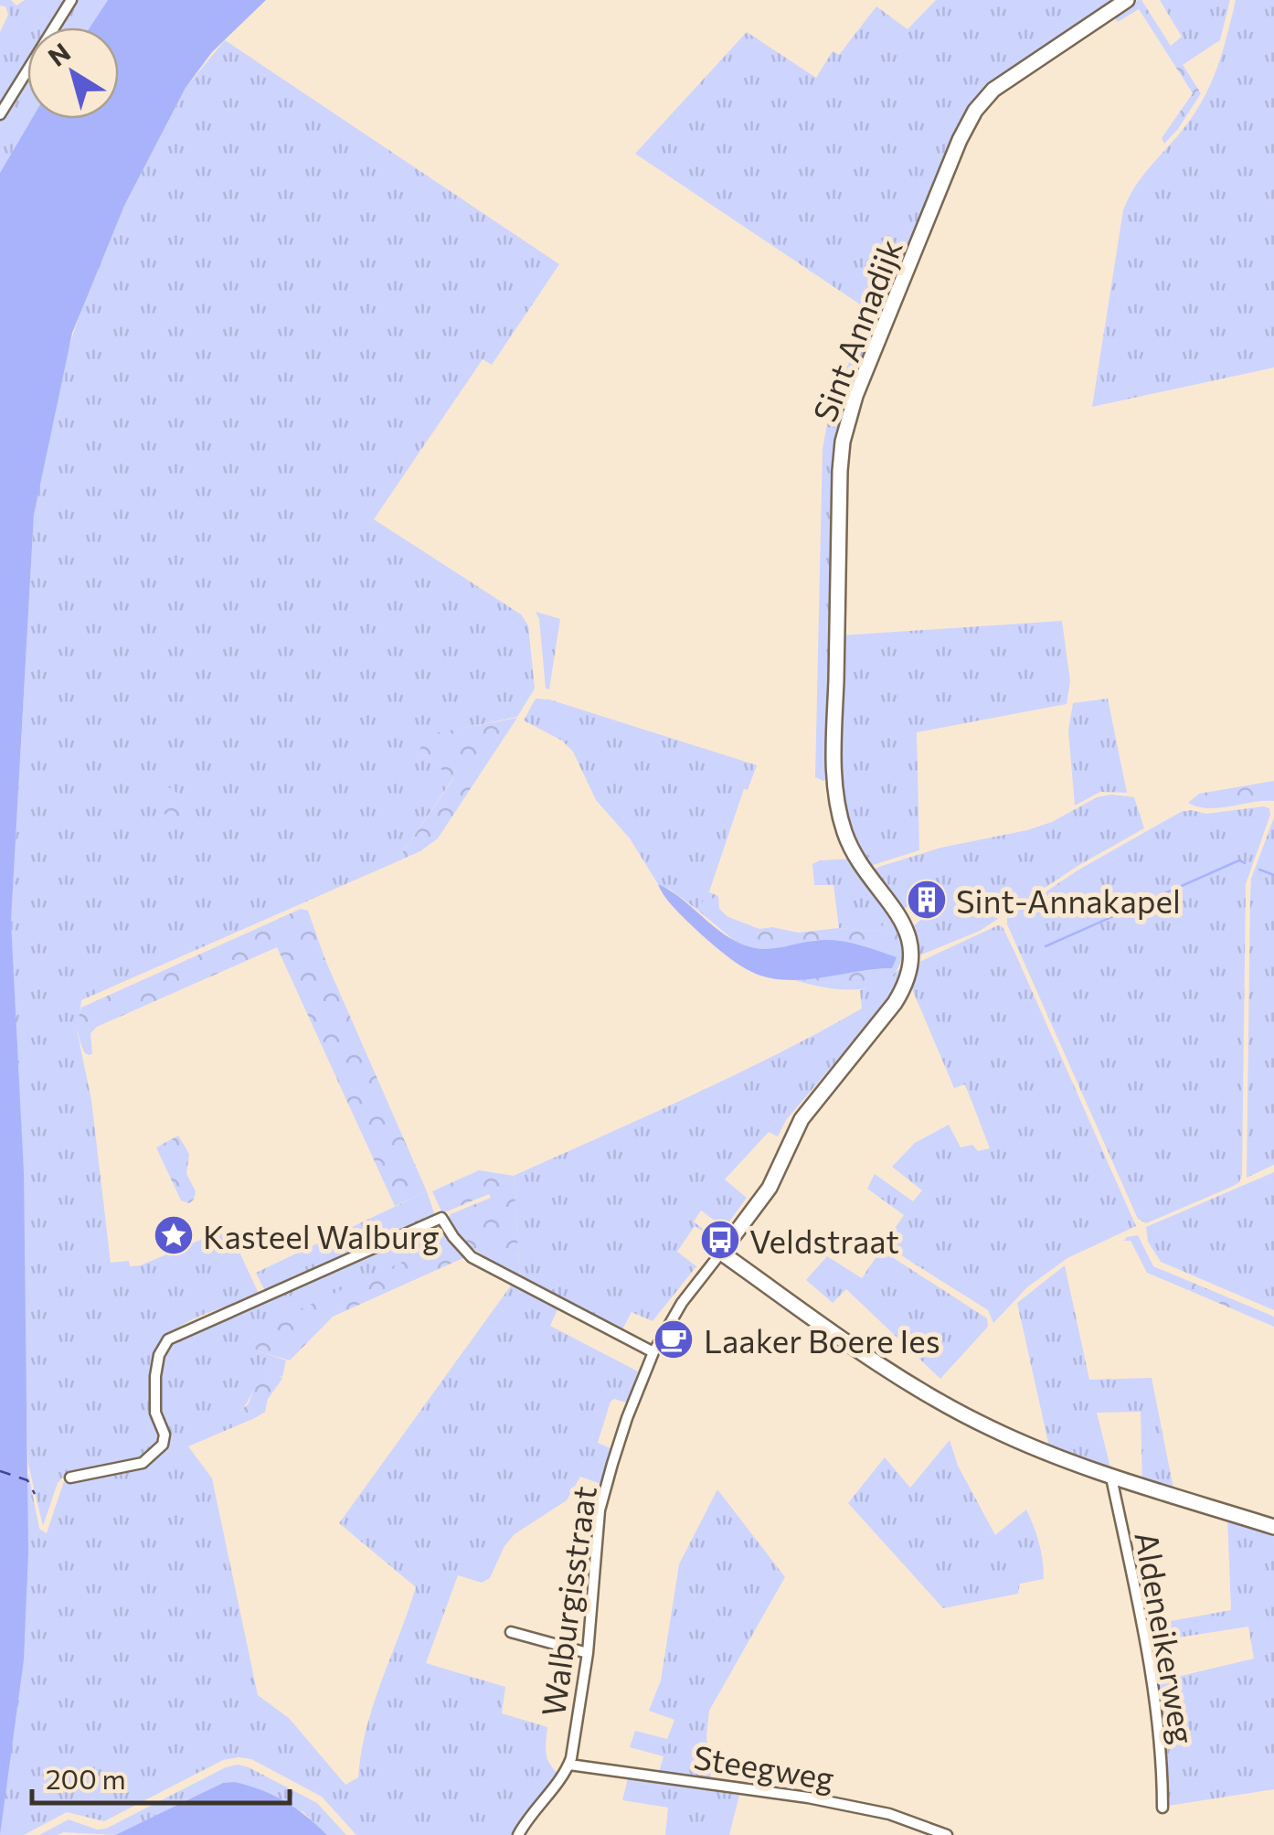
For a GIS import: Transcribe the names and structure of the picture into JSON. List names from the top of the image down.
{
  "streets": {
    "street": [
      "Sint Annadijk",
      "Walburgisstraat",
      "Aldeneikerweg",
      "Steegweg"
    ]
  },
  "crossings": [
    ["Sint Annadijk", "Walburgisstraat"],
    ["Walburgisstraat", "Steegweg"]
  ],
  "places": {
    "building": ["Sint-Annakapel"],
    "place": ["Kasteel Walburg"],
    "bus stop": ["Veldstraat"],
    "cafe": ["Laaker Boere Ies"]
  },
  "scale_bar": "200 m",
  "north": "top left"
}
